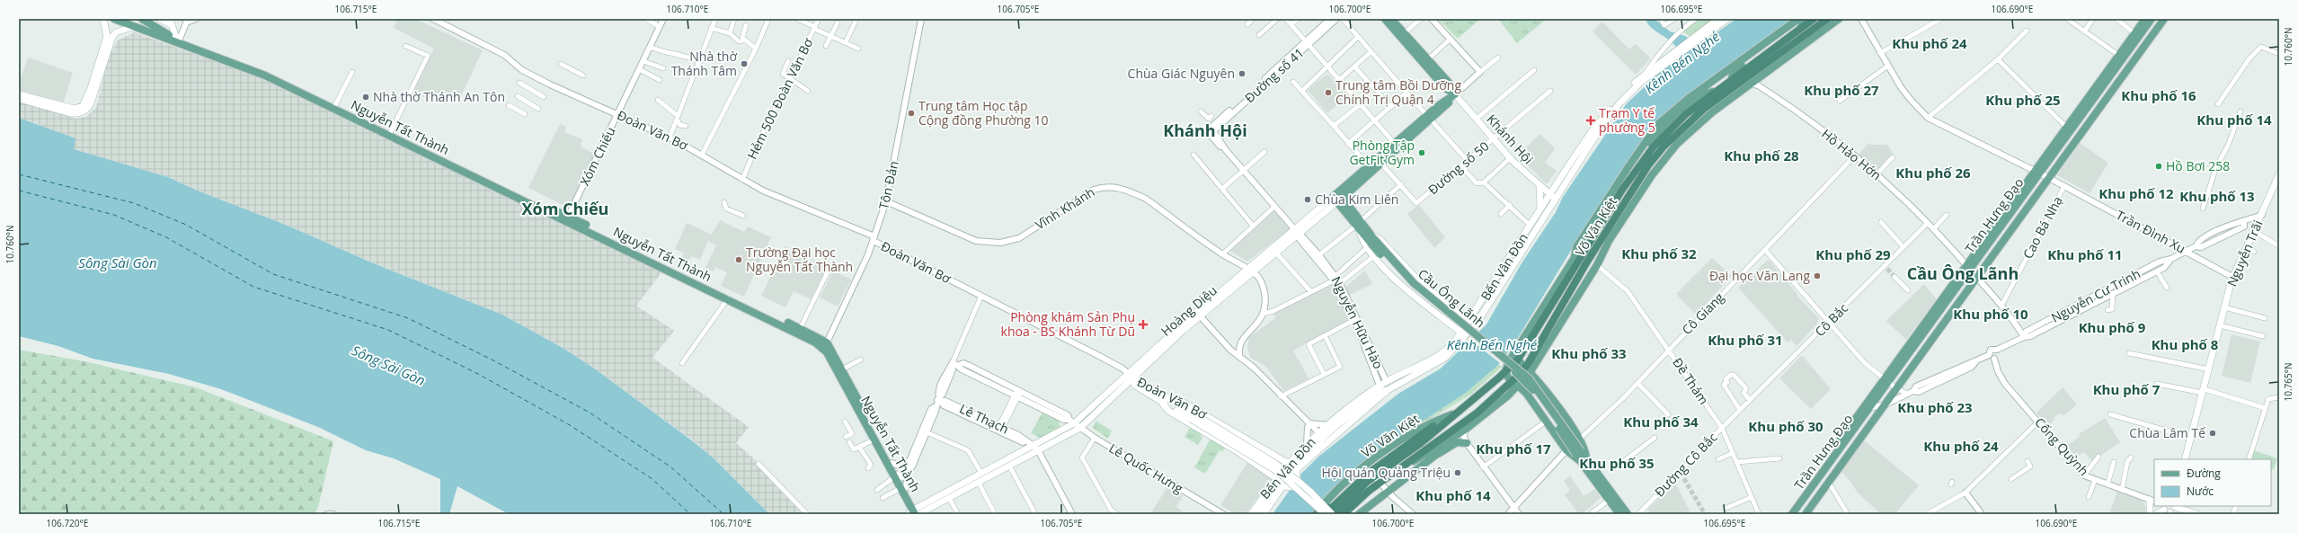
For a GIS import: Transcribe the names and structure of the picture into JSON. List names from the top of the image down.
{
  "streets": {
    "highway": ["Võ Văn Kiệt"],
    "main road": [
      "Nguyễn Tất Thành",
      "Đoàn Văn Bơ",
      "Khánh Hội",
      "Trần Hưng Đạo",
      "Nguyễn Trãi",
      "Bến Vân Đồn",
      "Cầu Ông Lãnh",
      "Hoàng Diệu"
    ],
    "street": [
      "Đường số 41",
      "Hẻm 500 Đoàn Văn Bơ",
      "Hồ Hảo Hớn",
      "Xóm Chiếu",
      "Đường số 50",
      "Tôn Đản",
      "Vĩnh Khánh",
      "Cao Bá Nhạ",
      "Trần Ðình Xu",
      "Nguyễn Cư Trinh",
      "Cô Giang",
      "Cô Bắc",
      "Nguyễn Hữu Hào",
      "Ðề Thám",
      "Lê Thạch",
      "Cống Quỳnh",
      "Đường Cô Bắc",
      "Lê Quốc Hưng"
    ]
  },
  "crossings": [
    ["Đường số 41", "Nguyễn Hữu Hào"],
    ["Hẻm 500 Đoàn Văn Bơ", "Đoàn Văn Bơ"],
    ["Nguyễn Tất Thành", "Xóm Chiếu"],
    ["Nguyễn Tất Thành", "Tôn Đản"],
    ["Nguyễn Tất Thành", "Hoàng Diệu"],
    ["Đoàn Văn Bơ", "Xóm Chiếu"],
    ["Đoàn Văn Bơ", "Tôn Đản"],
    ["Đoàn Văn Bơ", "Bến Vân Đồn"],
    ["Đoàn Văn Bơ", "Hoàng Diệu"],
    ["Khánh Hội", "Đường số 50"],
    ["Khánh Hội", "Bến Vân Đồn"],
    ["Khánh Hội", "Hoàng Diệu"],
    ["Hồ Hảo Hớn", "Trần Hưng Đạo"],
    ["Hồ Hảo Hớn", "Võ Văn Kiệt"],
    ["Hồ Hảo Hớn", "Cô Giang"],
    ["Hồ Hảo Hớn", "Cô Bắc"],
    ["Tôn Đản", "Vĩnh Khánh"],
    ["Vĩnh Khánh", "Hoàng Diệu"],
    ["Trần Hưng Đạo", "Trần Ðình Xu"],
    ["Võ Văn Kiệt", "Ðề Thám"],
    ["Cao Bá Nhạ", "Trần Ðình Xu"],
    ["Trần Ðình Xu", "Nguyễn Trãi"],
    ["Trần Ðình Xu", "Nguyễn Cư Trinh"],
    ["Nguyễn Trãi", "Nguyễn Cư Trinh"],
    ["Bến Vân Đồn", "Nguyễn Hữu Hào"],
    ["Cầu Ông Lãnh", "Hoàng Diệu"],
    ["Hoàng Diệu", "Nguyễn Hữu Hào"],
    ["Hoàng Diệu", "Lê Thạch"],
    ["Hoàng Diệu", "Lê Quốc Hưng"],
    ["Cô Giang", "Ðề Thám"],
    ["Cô Bắc", "Đường Cô Bắc"],
    ["Ðề Thám", "Đường Cô Bắc"]
  ],
  "districts": [
    "Khu phố 24",
    "Khu phố 27",
    "Khu phố 16",
    "Khu phố 25",
    "Khu phố 14",
    "Khánh Hội",
    "Khu phố 28",
    "Khu phố 26",
    "Khu phố 12",
    "Khu phố 13",
    "Xóm Chiếu",
    "Khu phố 32",
    "Khu phố 29",
    "Khu phố 11",
    "Cầu Ông Lãnh",
    "Khu phố 10",
    "Khu phố 9",
    "Khu phố 31",
    "Khu phố 8",
    "Khu phố 33",
    "Khu phố 7",
    "Khu phố 23",
    "Khu phố 34",
    "Khu phố 30",
    "Khu phố 24",
    "Khu phố 17",
    "Khu phố 35",
    "Khu phố 14"
  ],
  "water": ["Kênh Bến Nghé", "Sông Sài Gòn"],
  "places": {
    "other": [
      "Nhà thờ Thánh Tâm",
      "Chùa Giác Nguyên",
      "Trung tâm Bồi Dưỡng Chính Trị Quận 4",
      "Nhà thờ Thánh An Tôn",
      "Trung tâm Học tập Cộng đồng Phường 10",
      "Phòng Tập GetFit Gym",
      "Hồ Bơi 258",
      "Chùa Kim Liên",
      "Trường Đại học Nguyễn Tất Thành",
      "Đại học Văn Lang",
      "Chùa Lâm Tế",
      "Hội quán Quảng Triệu"
    ],
    "health": ["Trạm Y tế phường 5", "Phòng khám Sản Phụ khoa - BS Khánh Từ Dũ"]
  },
  "legend": ["Đường", "Nước"],
  "coordinates": [
    "106.715°E",
    "106.710°E",
    "106.705°E",
    "106.700°E",
    "106.695°E",
    "106.690°E",
    "10.760°N",
    "10.765°N",
    "106.720°E"
  ]
}
